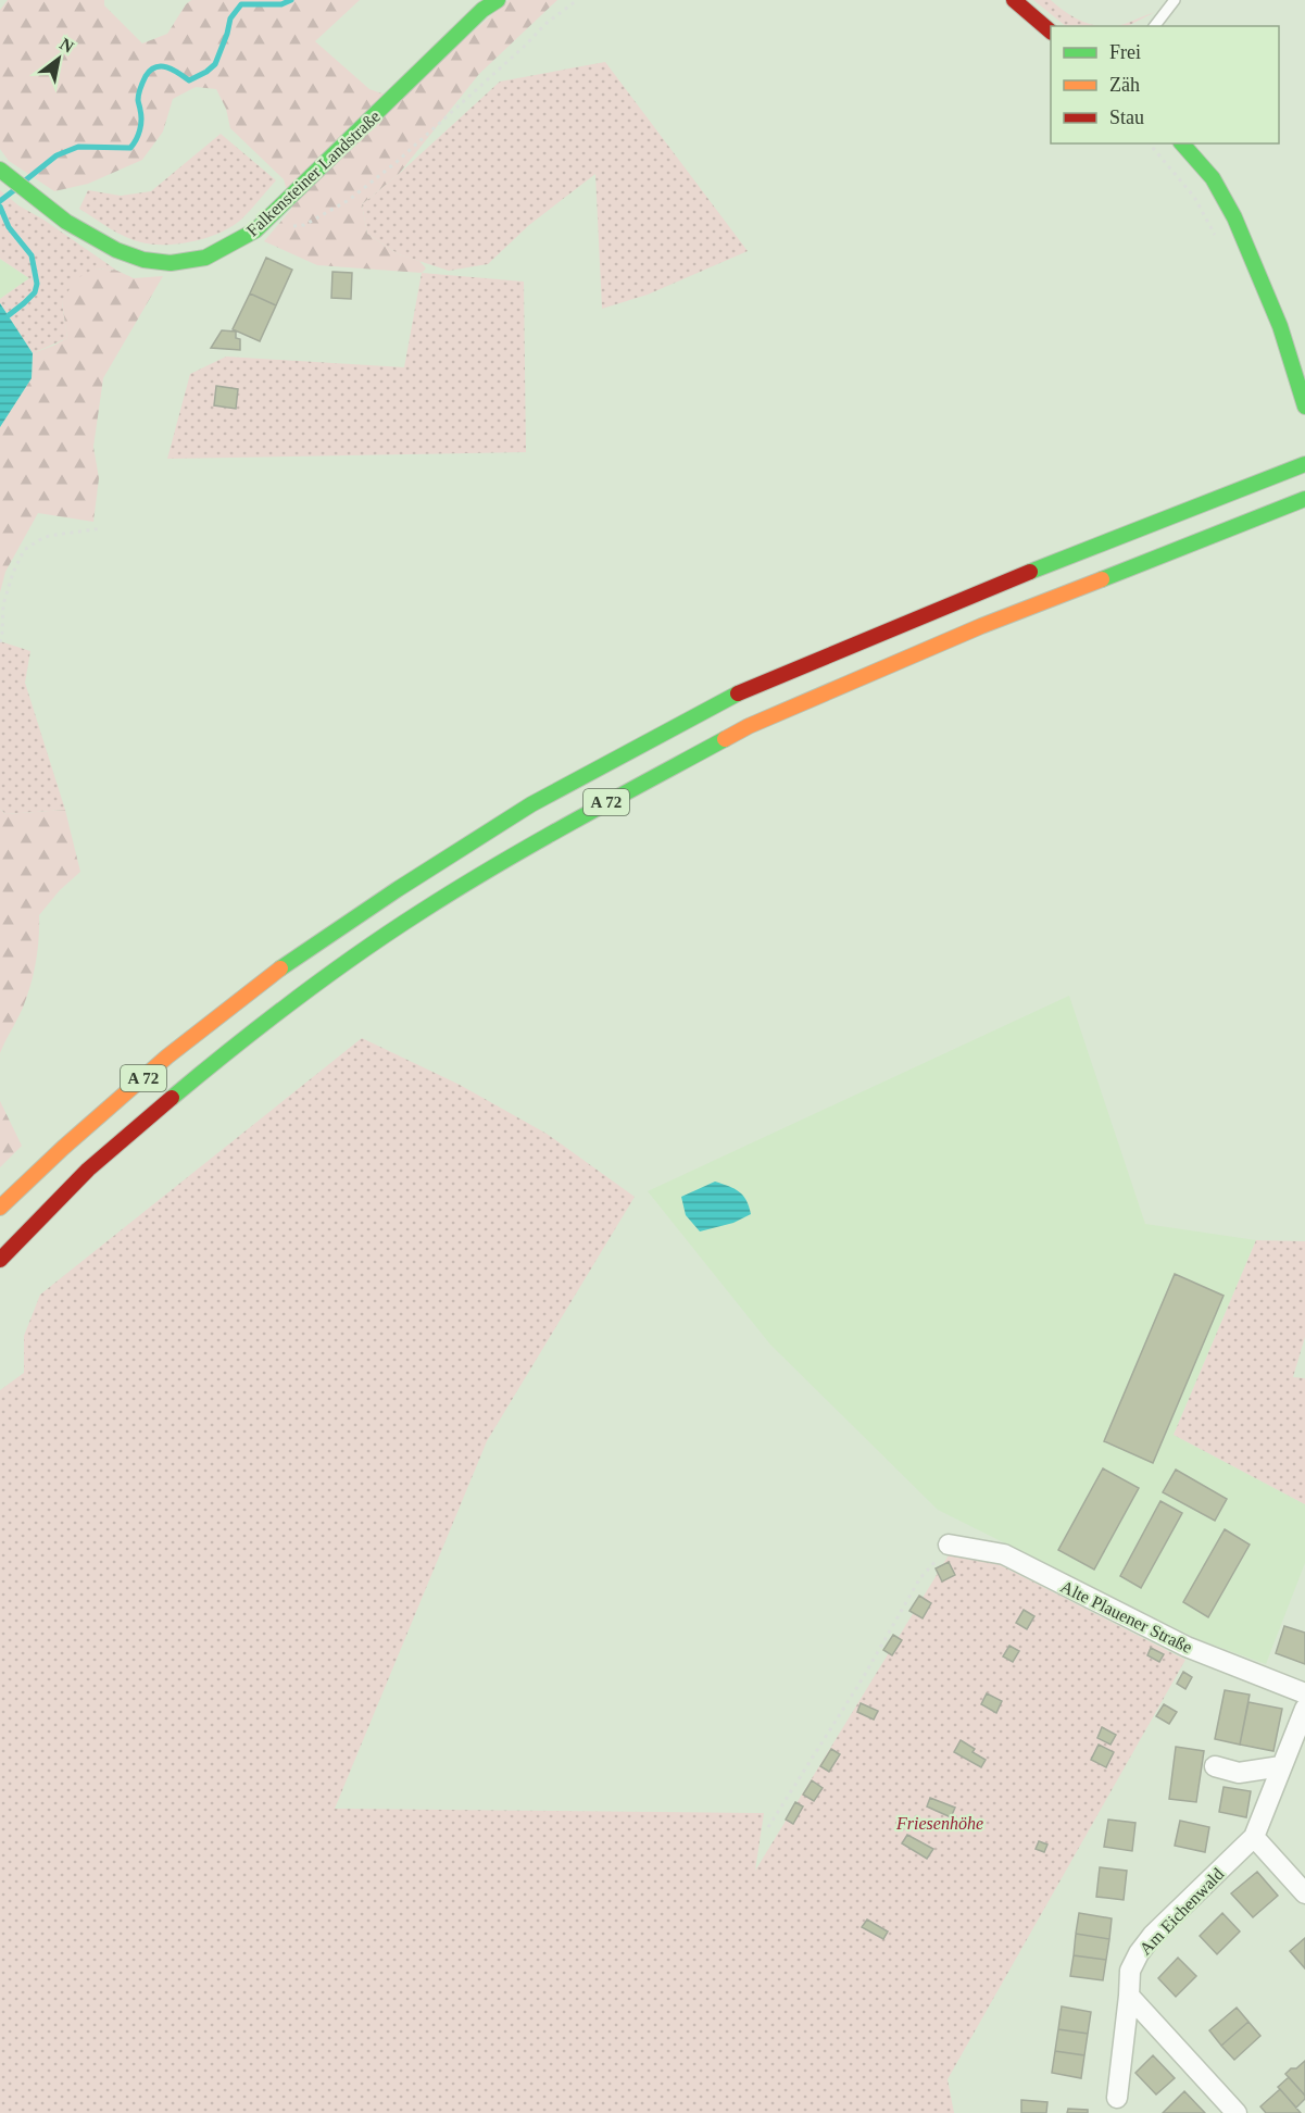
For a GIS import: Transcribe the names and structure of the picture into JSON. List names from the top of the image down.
{
  "streets": {
    "main road": ["Falkensteiner Landstraße", "A 72"],
    "street": ["Alte Plauener Straße", "Am Eichenwald"]
  },
  "parks": ["Friesenhöhe"],
  "legend": ["Frei", "Zäh", "Stau"],
  "north": "top right"
}
